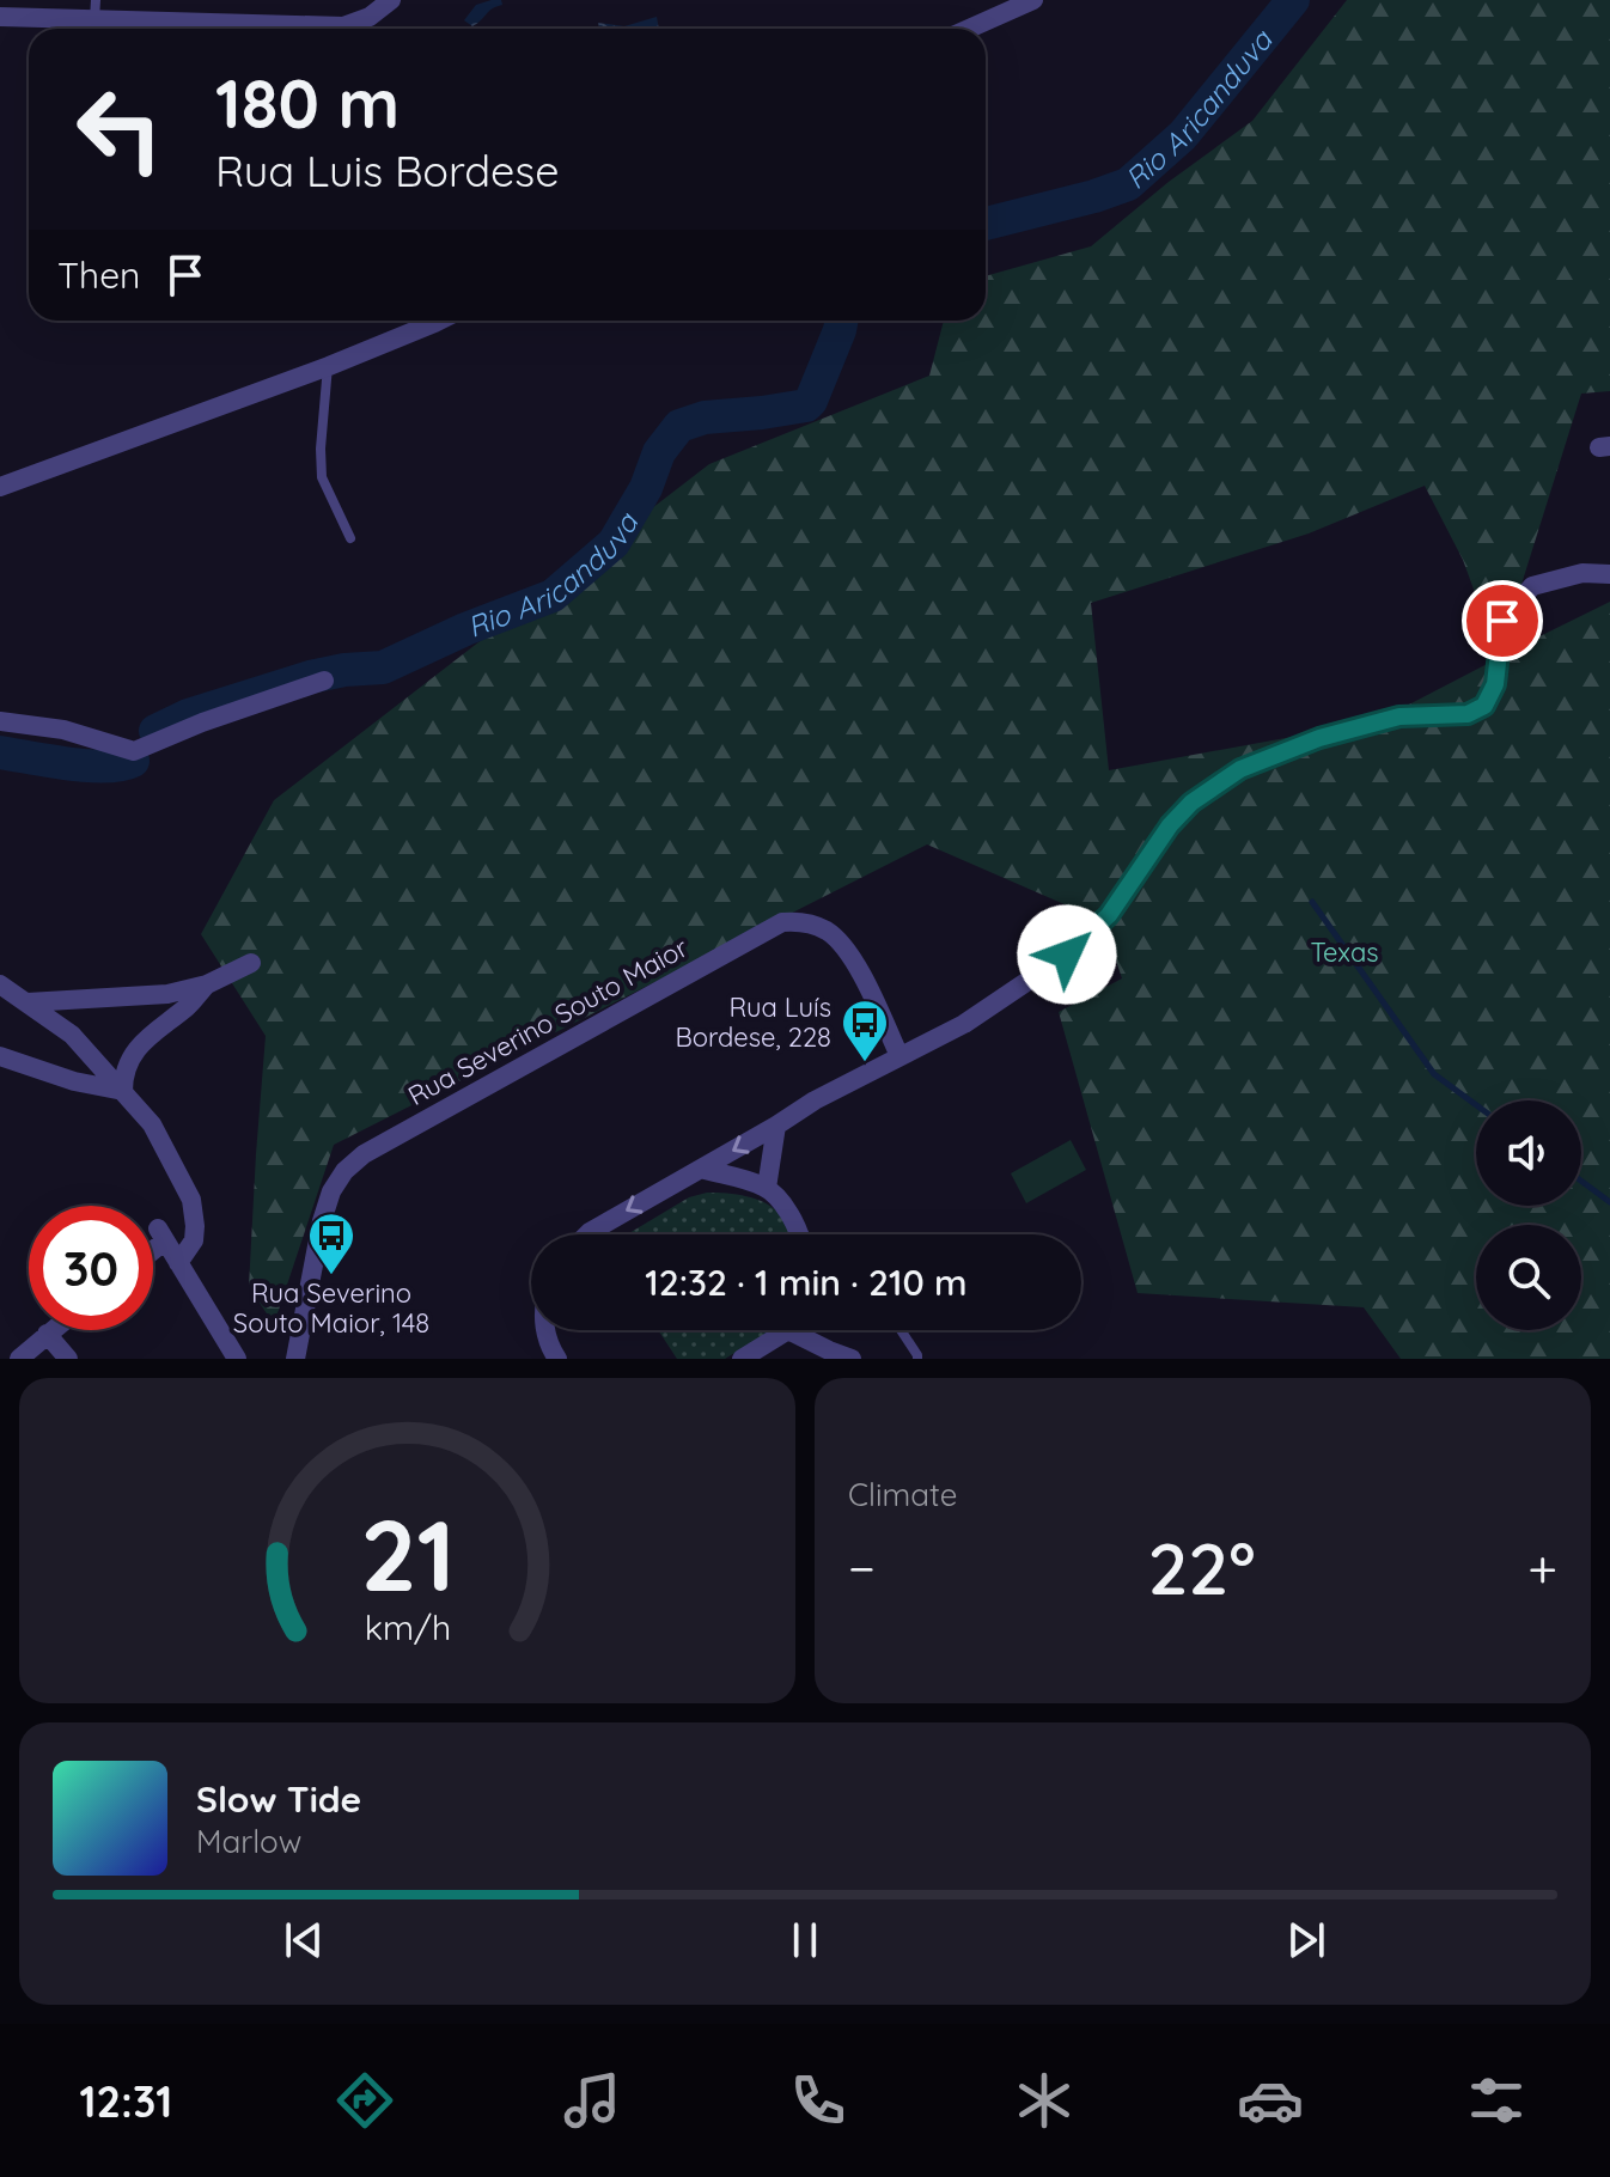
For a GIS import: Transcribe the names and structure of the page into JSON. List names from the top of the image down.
{
  "streets": {
    "street": ["Rua Severino Souto Maior"]
  },
  "water": ["Rio Aricanduva"],
  "parks": ["Texas"],
  "places": {
    "bus stop": ["Rua Luís Bordese, 228", "Rua Severino Souto Maior, 148"]
  },
  "page": {
    "turn": ["180 m", "Rua Luis Bordese"],
    "then": "Then",
    "limit": "30",
    "trip": "12:32 · 1 min · 210 m",
    "tile": "Climate",
    "heat": ["−", "22°", "+"],
    "song": ["Slow Tide", "Marlow"],
    "tabs": "12:31",
    "gauge": ["21", "km/h"]
  }
}
